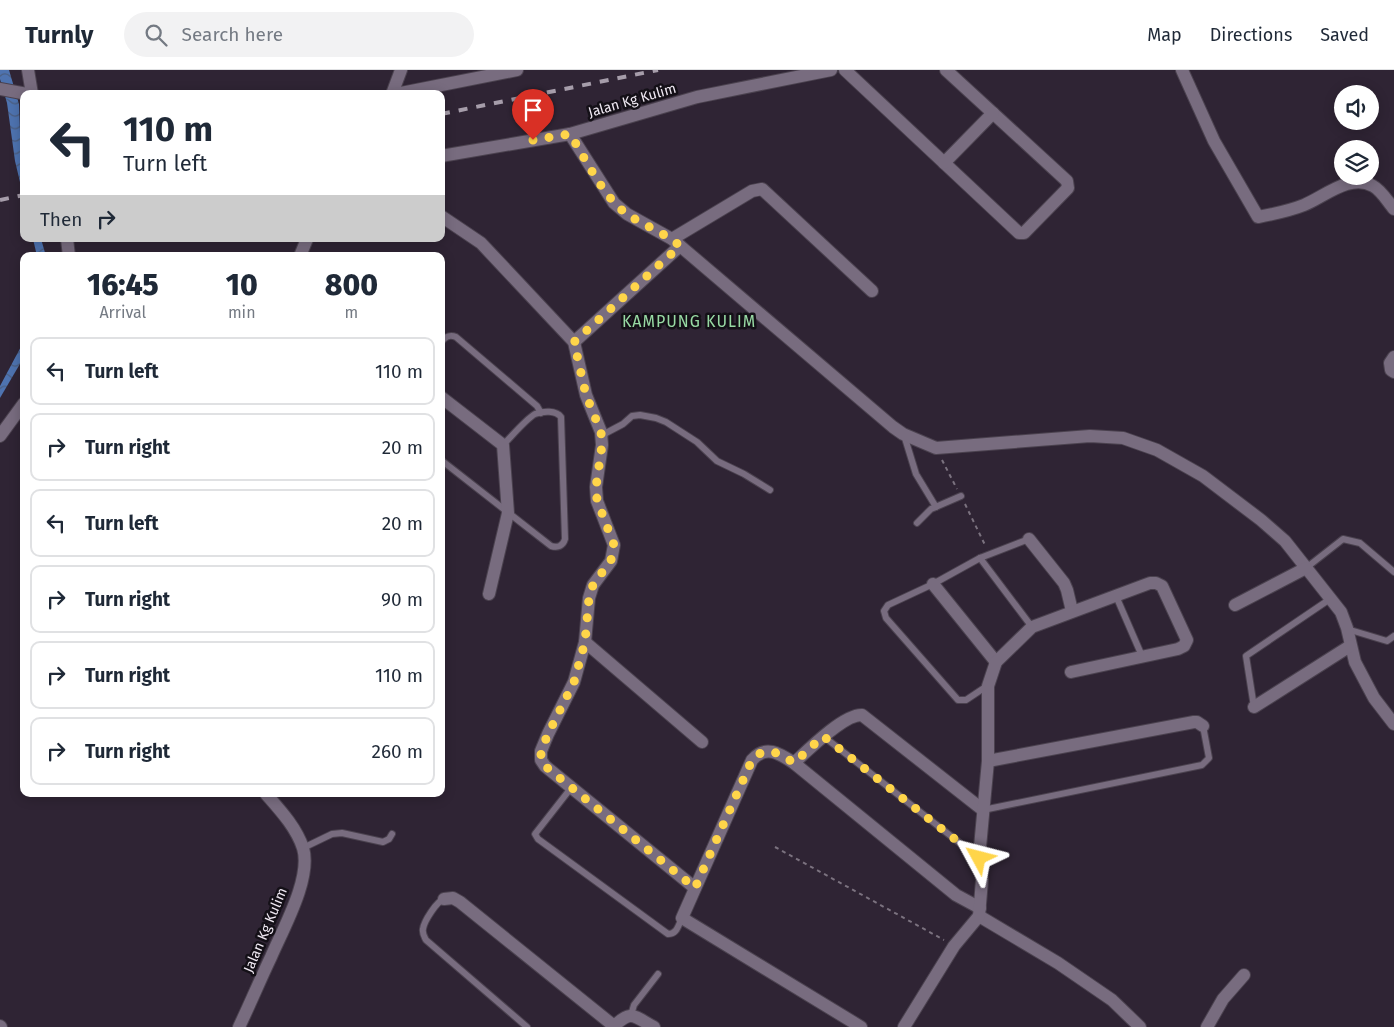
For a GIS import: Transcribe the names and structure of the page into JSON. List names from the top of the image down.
{
  "streets": {
    "street": ["Jalan Kg Kulim"]
  },
  "districts": ["KAMPUNG KULIM"],
  "page": {
    "header": "Turnly",
    "search": "Search here",
    "nav": ["Map", "Directions", "Saved"],
    "turn": ["110 m", "Turn left"],
    "then": "Then",
    "eta": [
      "16:45",
      "Arrival",
      "10",
      "min",
      "800",
      "m"
    ],
    "list": [
      {
        "name": "Turn left",
        "value": "110 m"
      },
      {
        "name": "Turn right",
        "value": "20 m"
      },
      {
        "name": "Turn left",
        "value": "20 m"
      },
      {
        "name": "Turn right",
        "value": "90 m"
      },
      {
        "name": "Turn right",
        "value": "110 m"
      },
      {
        "name": "Turn right",
        "value": "260 m"
      }
    ]
  }
}
